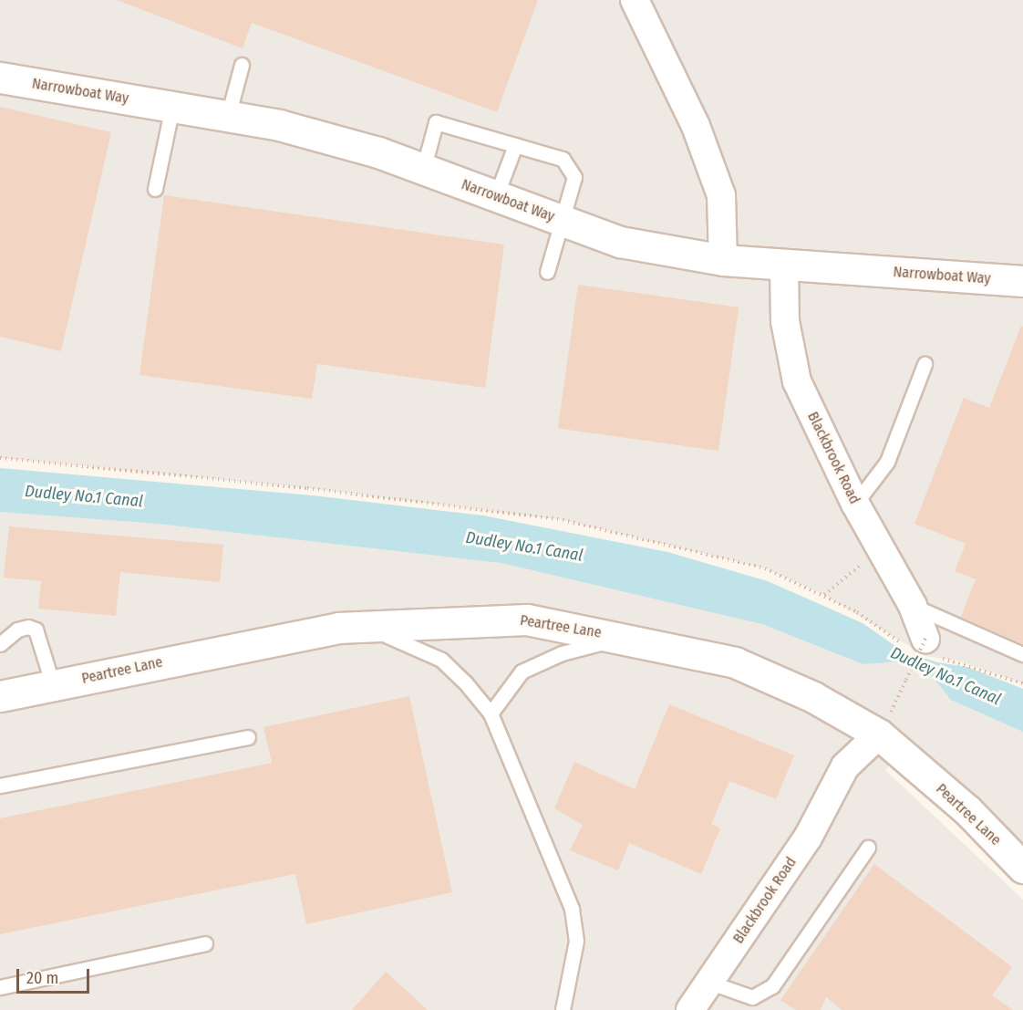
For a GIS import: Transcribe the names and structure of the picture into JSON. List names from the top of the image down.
{
  "streets": {
    "street": ["Narrowboat Way", "Blackbrook Road", "Peartree Lane"]
  },
  "crossings": [
    ["Narrowboat Way", "Blackbrook Road"],
    ["Blackbrook Road", "Peartree Lane"]
  ],
  "water": ["Dudley No.1 Canal"],
  "scale_bar": "20 m"
}
